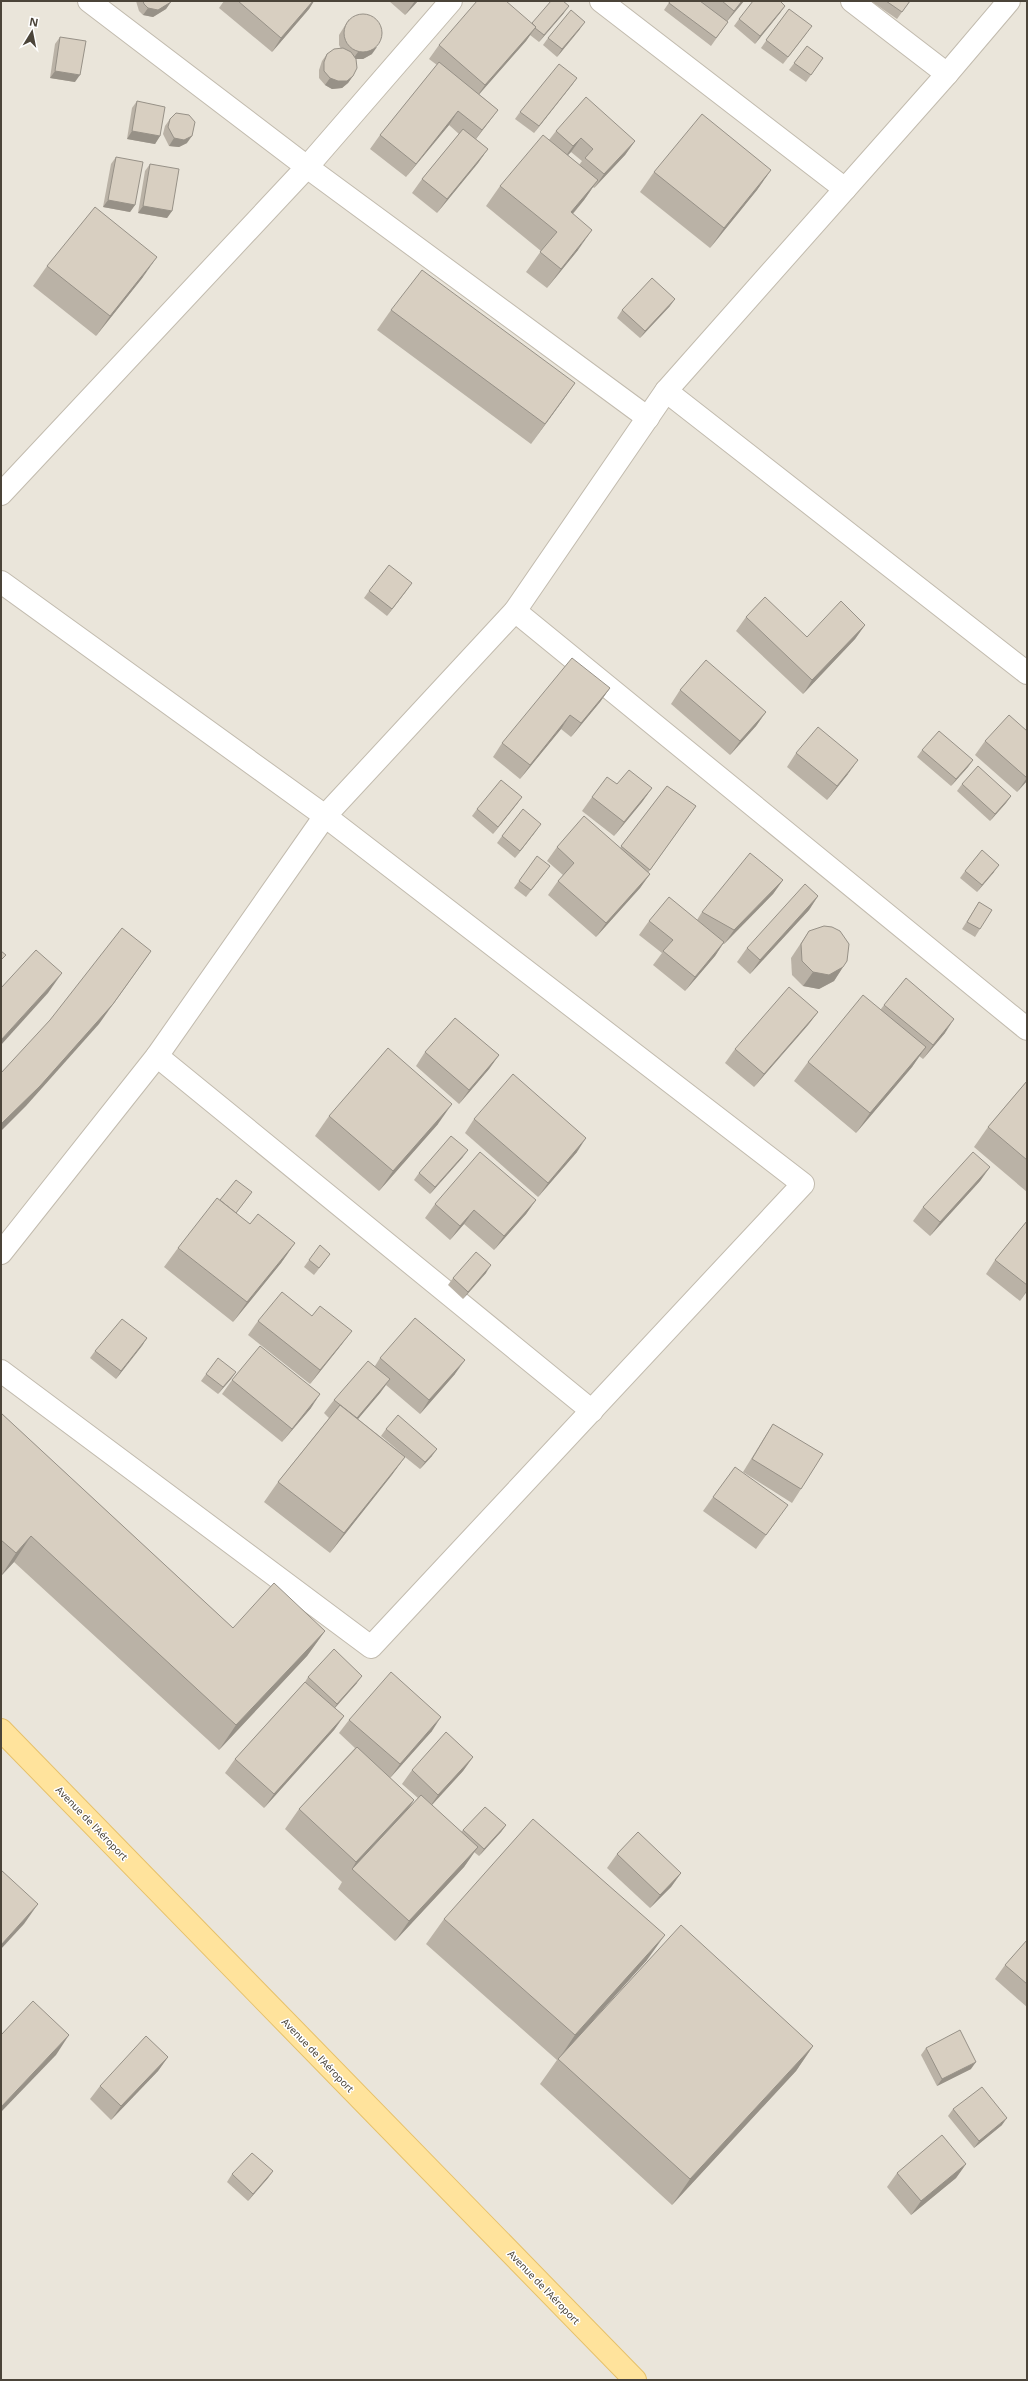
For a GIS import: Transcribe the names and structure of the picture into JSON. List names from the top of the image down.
{
  "streets": {
    "main road": ["Avenue de l'Aéroport"]
  },
  "north": "top"
}
